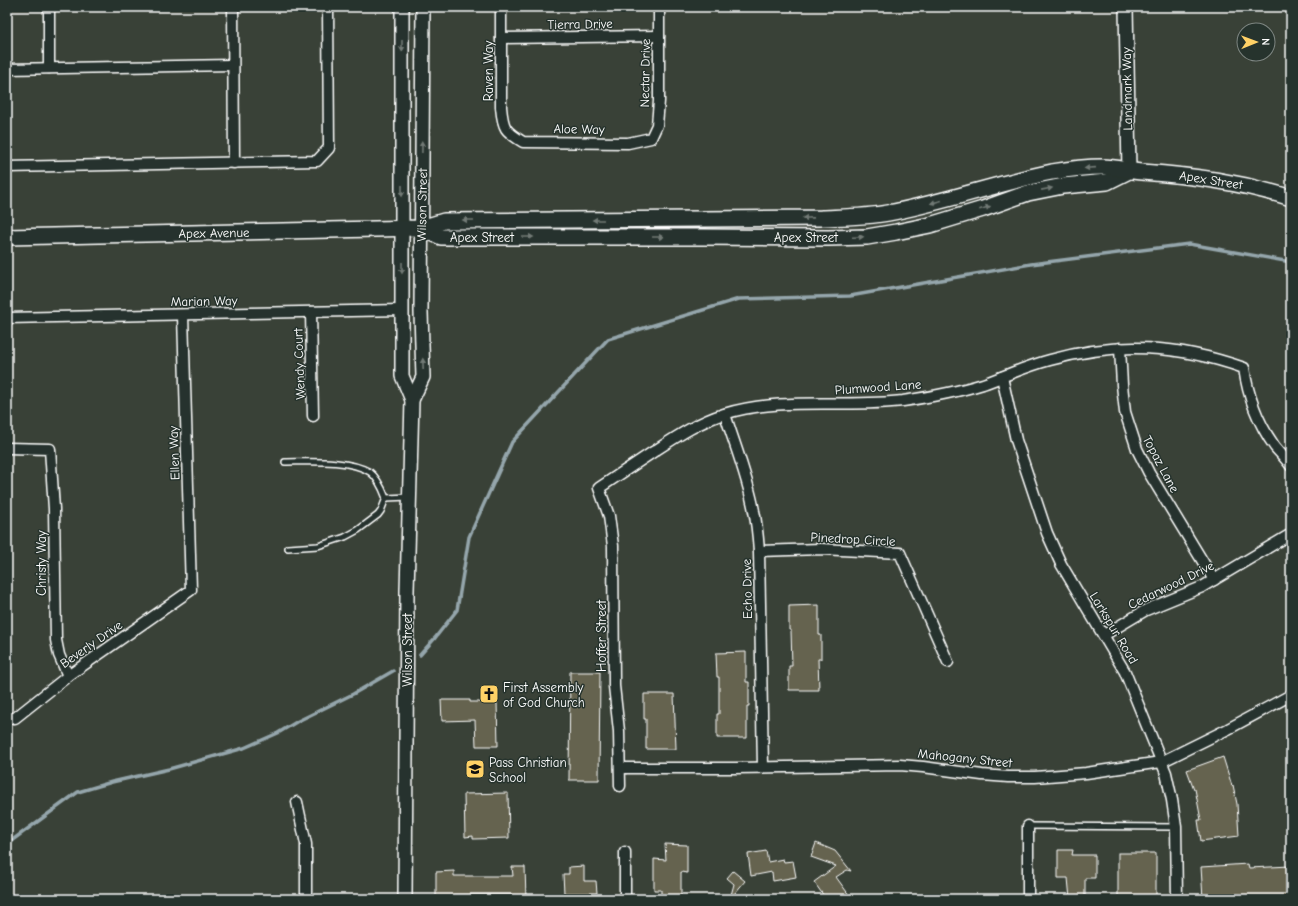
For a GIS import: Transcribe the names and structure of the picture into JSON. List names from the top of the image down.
{
  "streets": {
    "main road": ["Apex Street", "Apex Avenue"],
    "street": [
      "Tierra Drive",
      "Raven Way",
      "Nectar Drive",
      "Landmark Way",
      "Aloe Way",
      "Wilson Street",
      "Marian Way",
      "Wendy Court",
      "Plumwood Lane",
      "Ellen Way",
      "Topaz Lane",
      "Pinedrop Circle",
      "Christy Way",
      "Cedarwood Drive",
      "Echo Drive",
      "Larkspur Road",
      "Hoffer Street",
      "Beverly Drive",
      "Mahogany Street"
    ]
  },
  "crossings": [
    ["Tierra Drive", "Raven Way"],
    ["Tierra Drive", "Nectar Drive"],
    ["Raven Way", "Aloe Way"],
    ["Nectar Drive", "Aloe Way"],
    ["Landmark Way", "Apex Street"],
    ["Apex Street", "Wilson Street"],
    ["Apex Street", "Apex Avenue"],
    ["Wilson Street", "Apex Avenue"],
    ["Wilson Street", "Marian Way"],
    ["Marian Way", "Wendy Court"],
    ["Marian Way", "Ellen Way"],
    ["Plumwood Lane", "Topaz Lane"],
    ["Plumwood Lane", "Echo Drive"],
    ["Plumwood Lane", "Larkspur Road"],
    ["Plumwood Lane", "Hoffer Street"],
    ["Ellen Way", "Beverly Drive"],
    ["Topaz Lane", "Cedarwood Drive"],
    ["Pinedrop Circle", "Echo Drive"],
    ["Christy Way", "Beverly Drive"],
    ["Cedarwood Drive", "Larkspur Road"],
    ["Echo Drive", "Mahogany Street"],
    ["Larkspur Road", "Mahogany Street"],
    ["Hoffer Street", "Mahogany Street"]
  ],
  "places": {
    "church": ["First Assembly of God Church"],
    "school or university": ["Pass Christian School"]
  },
  "north": "right"
}
